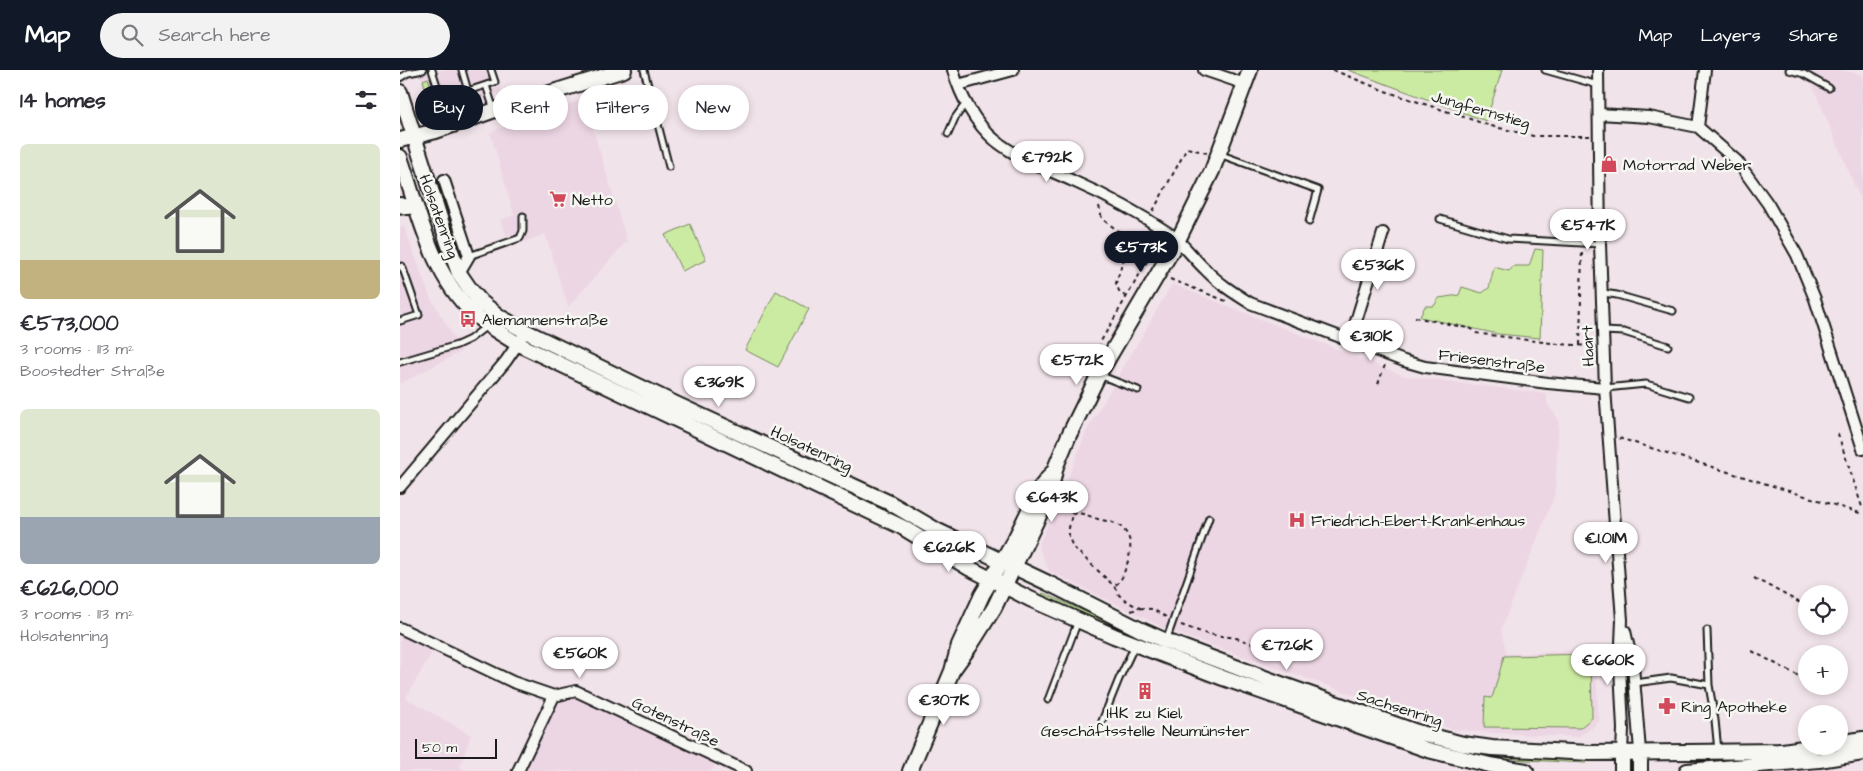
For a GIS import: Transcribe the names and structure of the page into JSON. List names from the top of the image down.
{
  "streets": {
    "main road": ["Holsatenring", "Haart", "Sachsenring"],
    "street": ["Friesenstraße", "Gotenstraße"],
    "path": ["Jungfernstieg"]
  },
  "crossings": [
    ["Jungfernstieg", "Haart"],
    ["Holsatenring", "Sachsenring"],
    ["Haart", "Friesenstraße"],
    ["Haart", "Sachsenring"]
  ],
  "places": {
    "shop": ["Motorrad Weber"],
    "supermarket": ["Netto"],
    "bus stop": ["Alemannenstraße"],
    "hospital": ["Friedrich-Ebert-Krankenhaus"],
    "building": ["IHK zu Kiel, Geschäftsstelle Neumünster"],
    "pharmacy": ["Ring Apotheke"]
  },
  "scale_bar": "50 m",
  "page": {
    "header": "Map",
    "search": "Search here",
    "nav": ["Map", "Layers", "Share"],
    "heading": "14 homes",
    "chip": [
      "Buy",
      "Rent",
      "Filters",
      "New"
    ],
    "list": [
      {
        "name": "€573,000",
        "note": "3 rooms · 113 m² · Boostedter Straße"
      },
      {
        "name": "€626,000",
        "note": "3 rooms · 113 m² · Holsatenring"
      }
    ],
    "price": [
      "€792K",
      "€547K",
      "€573K",
      "€536K",
      "€310K",
      "€572K",
      "€369K",
      "€643K",
      "€1.01M",
      "€626K",
      "€726K",
      "€560K",
      "€660K",
      "€307K"
    ],
    "map_buttons": ["+", "−"],
    "scale": "50 m"
  }
}
